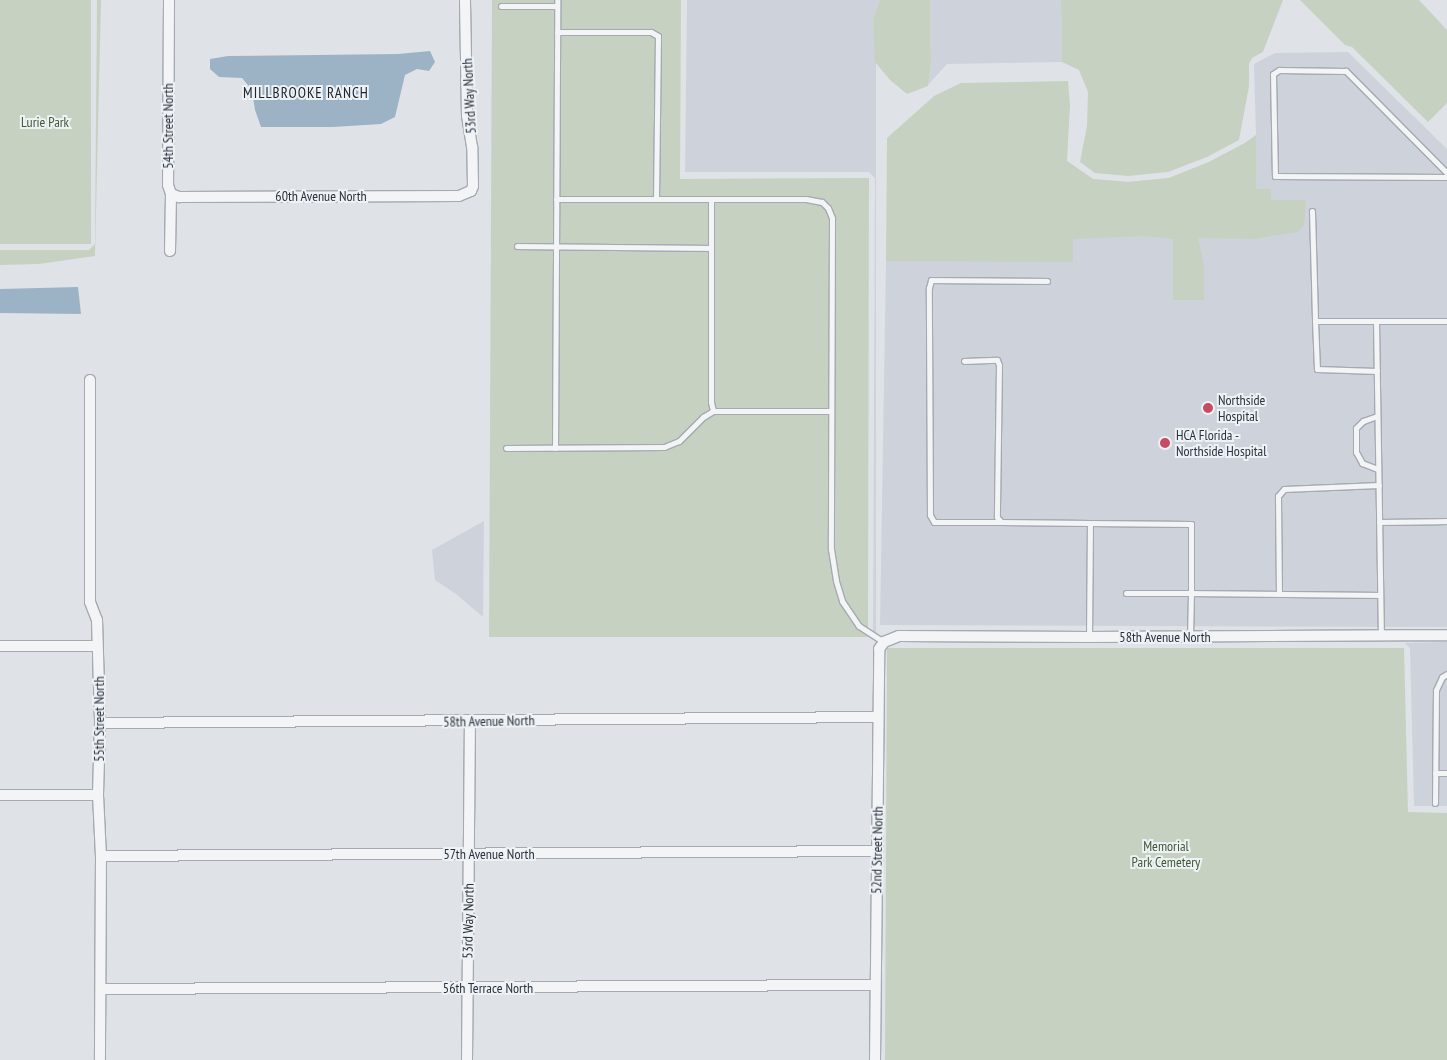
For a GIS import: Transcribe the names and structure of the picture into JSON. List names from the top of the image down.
{
  "streets": {
    "street": [
      "53rd Way North",
      "54th Street North",
      "60th Avenue North",
      "58th Avenue North",
      "55th Street North",
      "52nd Street North",
      "57th Avenue North",
      "56th Terrace North"
    ]
  },
  "crossings": [
    ["53rd Way North", "60th Avenue North"],
    ["53rd Way North", "58th Avenue North"],
    ["53rd Way North", "57th Avenue North"],
    ["53rd Way North", "56th Terrace North"],
    ["54th Street North", "60th Avenue North"],
    ["58th Avenue North", "55th Street North"],
    ["58th Avenue North", "52nd Street North"],
    ["55th Street North", "57th Avenue North"],
    ["55th Street North", "56th Terrace North"],
    ["52nd Street North", "57th Avenue North"],
    ["52nd Street North", "56th Terrace North"]
  ],
  "districts": ["MILLBROOKE RANCH"],
  "parks": ["Lurie Park", "Memorial Park Cemetery"],
  "places": ["Northside Hospital", "HCA Florida - Northside Hospital"]
}
